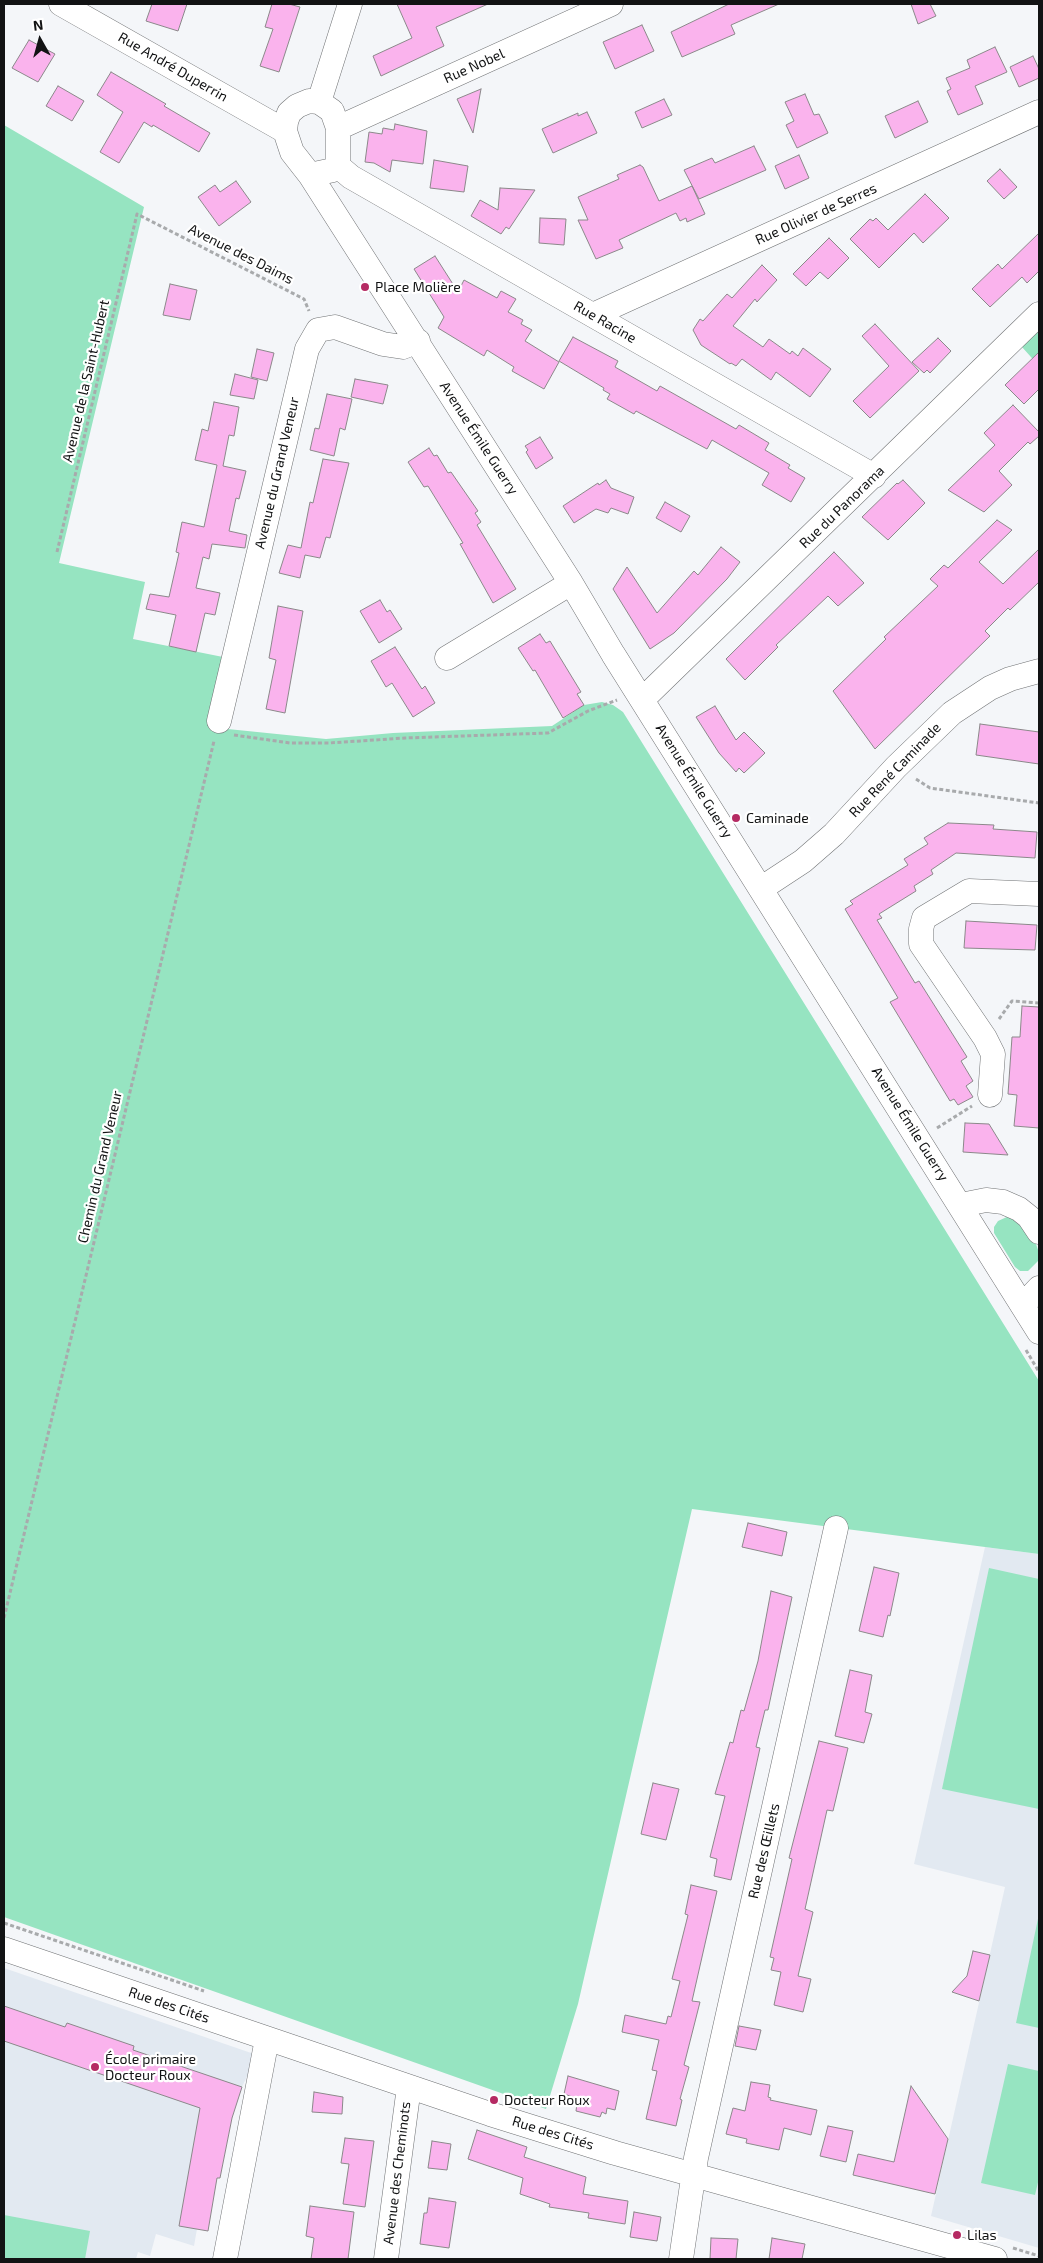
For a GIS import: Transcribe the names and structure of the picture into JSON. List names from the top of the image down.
{
  "streets": {
    "street": [
      "Rue Nobel",
      "Rue André Duperrin",
      "Rue Olivier de Serres",
      "Rue Racine",
      "Avenue Émile Guerry",
      "Avenue du Grand Veneur",
      "Rue du Panorama",
      "Rue René Caminade",
      "Rue des Œillets",
      "Rue des Cités",
      "Avenue des Cheminots"
    ],
    "path": ["Avenue des Daims", "Avenue de la Saint-Hubert", "Chemin du Grand Veneur"]
  },
  "crossings": [
    ["Rue Nobel", "Rue André Duperrin"],
    ["Rue Nobel", "Rue Racine"],
    ["Rue André Duperrin", "Rue Racine"],
    ["Rue Olivier de Serres", "Rue Racine"],
    ["Avenue des Daims", "Avenue de la Saint-Hubert"],
    ["Avenue des Daims", "Avenue du Grand Veneur"],
    ["Rue Racine", "Rue du Panorama"],
    ["Avenue Émile Guerry", "Rue du Panorama"],
    ["Avenue Émile Guerry", "Rue René Caminade"],
    ["Avenue du Grand Veneur", "Chemin du Grand Veneur"],
    ["Rue des Œillets", "Rue des Cités"],
    ["Rue des Cités", "Avenue des Cheminots"]
  ],
  "places": [
    "Place Molière",
    "Caminade",
    "École primaire Docteur Roux",
    "Docteur Roux",
    "Lilas"
  ],
  "north": "top"
}
